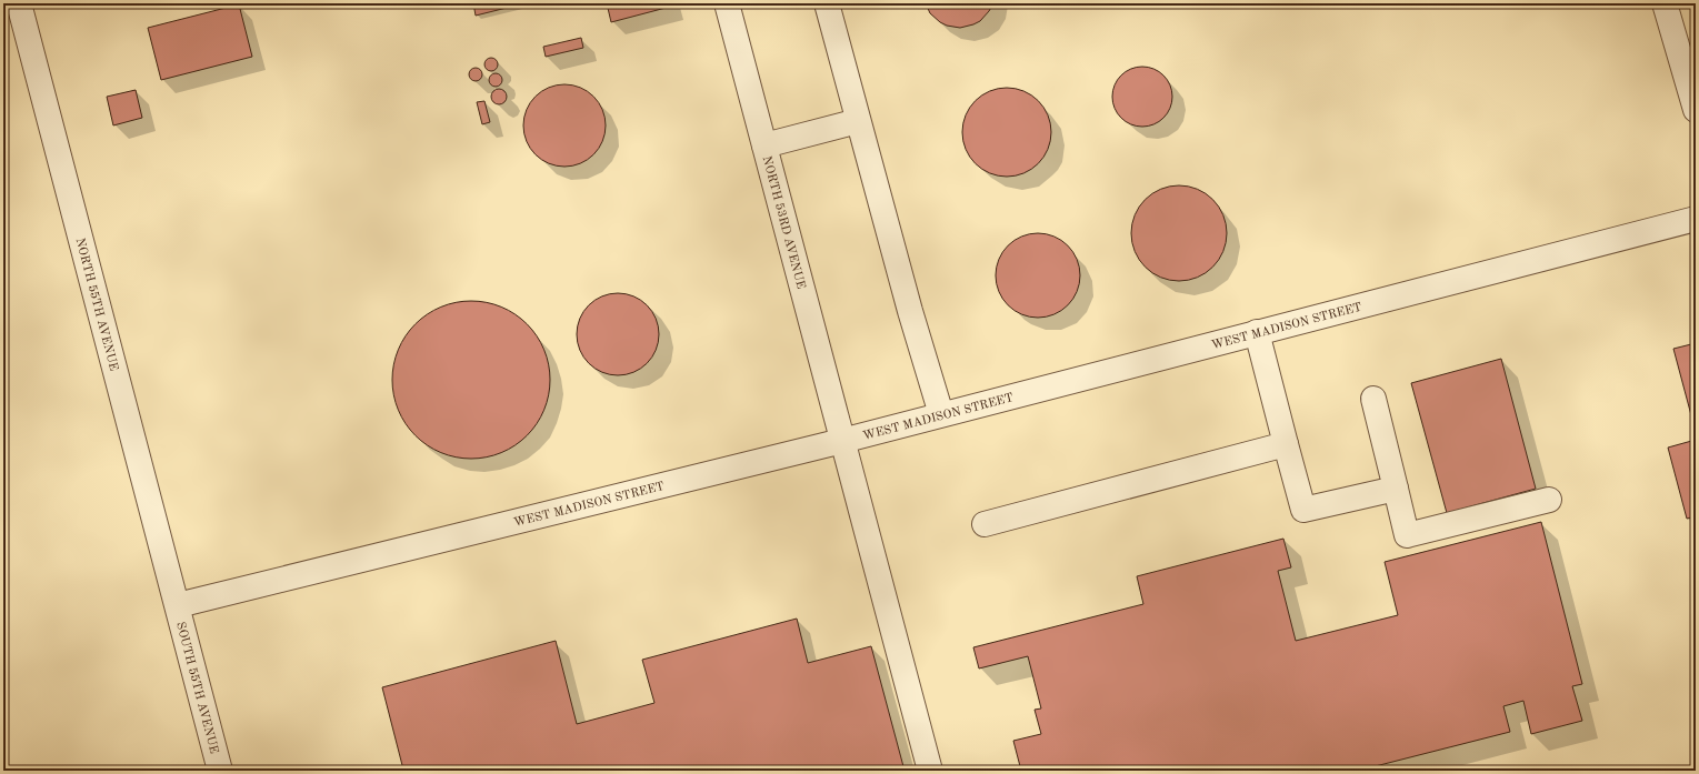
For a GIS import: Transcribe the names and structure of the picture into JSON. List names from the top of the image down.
{
  "streets": {
    "street": [
      "NORTH 53RD AVENUE",
      "NORTH 55TH AVENUE",
      "WEST MADISON STREET",
      "SOUTH 55TH AVENUE"
    ]
  },
  "crossings": [
    ["NORTH 53RD AVENUE", "WEST MADISON STREET"],
    ["NORTH 55TH AVENUE", "WEST MADISON STREET"],
    ["NORTH 55TH AVENUE", "SOUTH 55TH AVENUE"],
    ["WEST MADISON STREET", "SOUTH 55TH AVENUE"]
  ]
}
